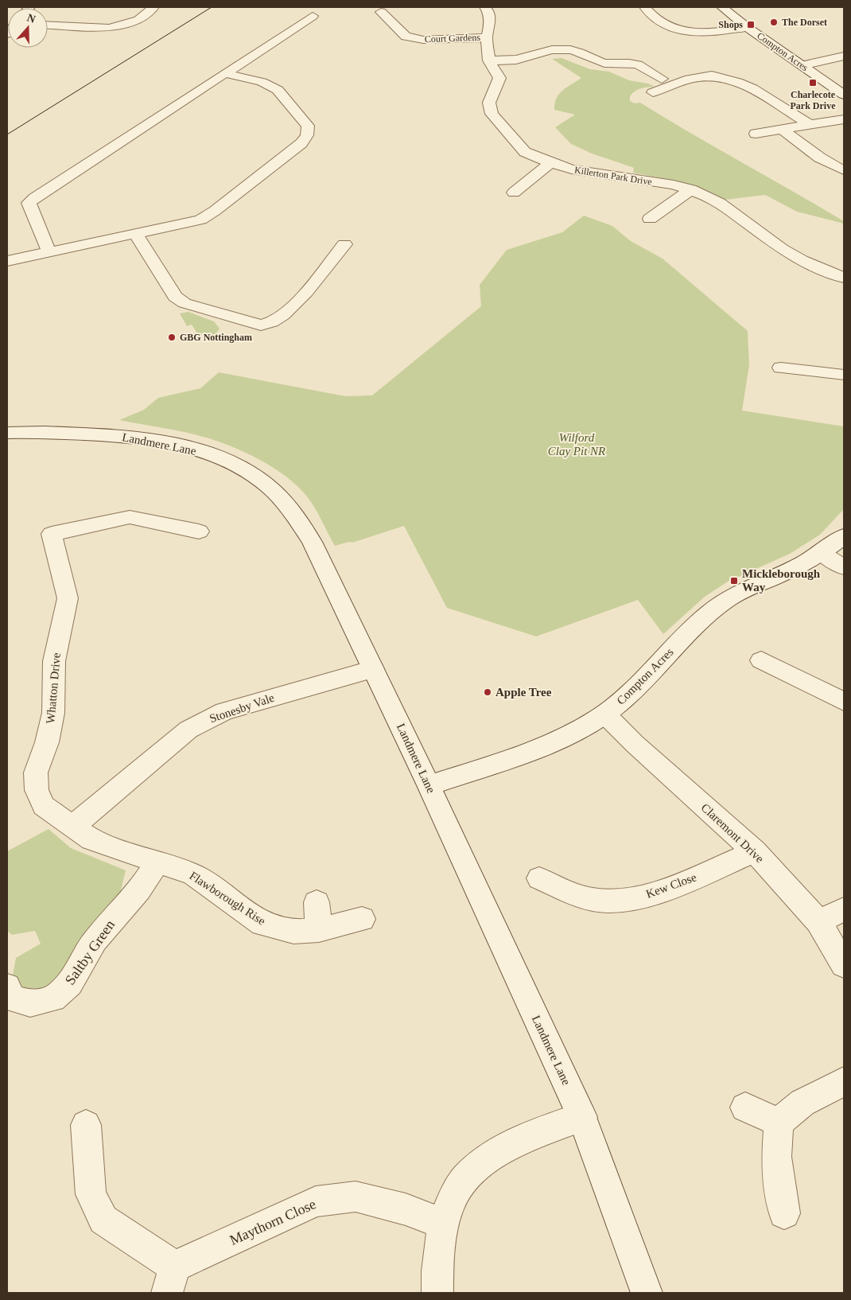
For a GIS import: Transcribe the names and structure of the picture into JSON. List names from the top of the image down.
{
  "streets": {
    "street": [
      "Court Gardens",
      "Compton Acres",
      "Killerton Park Drive",
      "Landmere Lane",
      "Whatton Drive",
      "Stonesby Vale",
      "Claremont Drive",
      "Kew Close",
      "Flawborough Rise",
      "Saltby Green",
      "Maythorn Close"
    ]
  },
  "crossings": [
    ["Court Gardens", "Killerton Park Drive"],
    ["Compton Acres", "Landmere Lane"],
    ["Compton Acres", "Claremont Drive"],
    ["Landmere Lane", "Stonesby Vale"],
    ["Whatton Drive", "Stonesby Vale"],
    ["Whatton Drive", "Flawborough Rise"],
    ["Stonesby Vale", "Flawborough Rise"],
    ["Claremont Drive", "Kew Close"],
    ["Flawborough Rise", "Saltby Green"]
  ],
  "parks": ["Wilford Clay Pit NR"],
  "places": {
    "other": ["The Dorset", "GBG Nottingham", "Apple Tree"],
    "transit": ["Shops", "Charlecote Park Drive", "Mickleborough Way"]
  },
  "north": "top"
}
